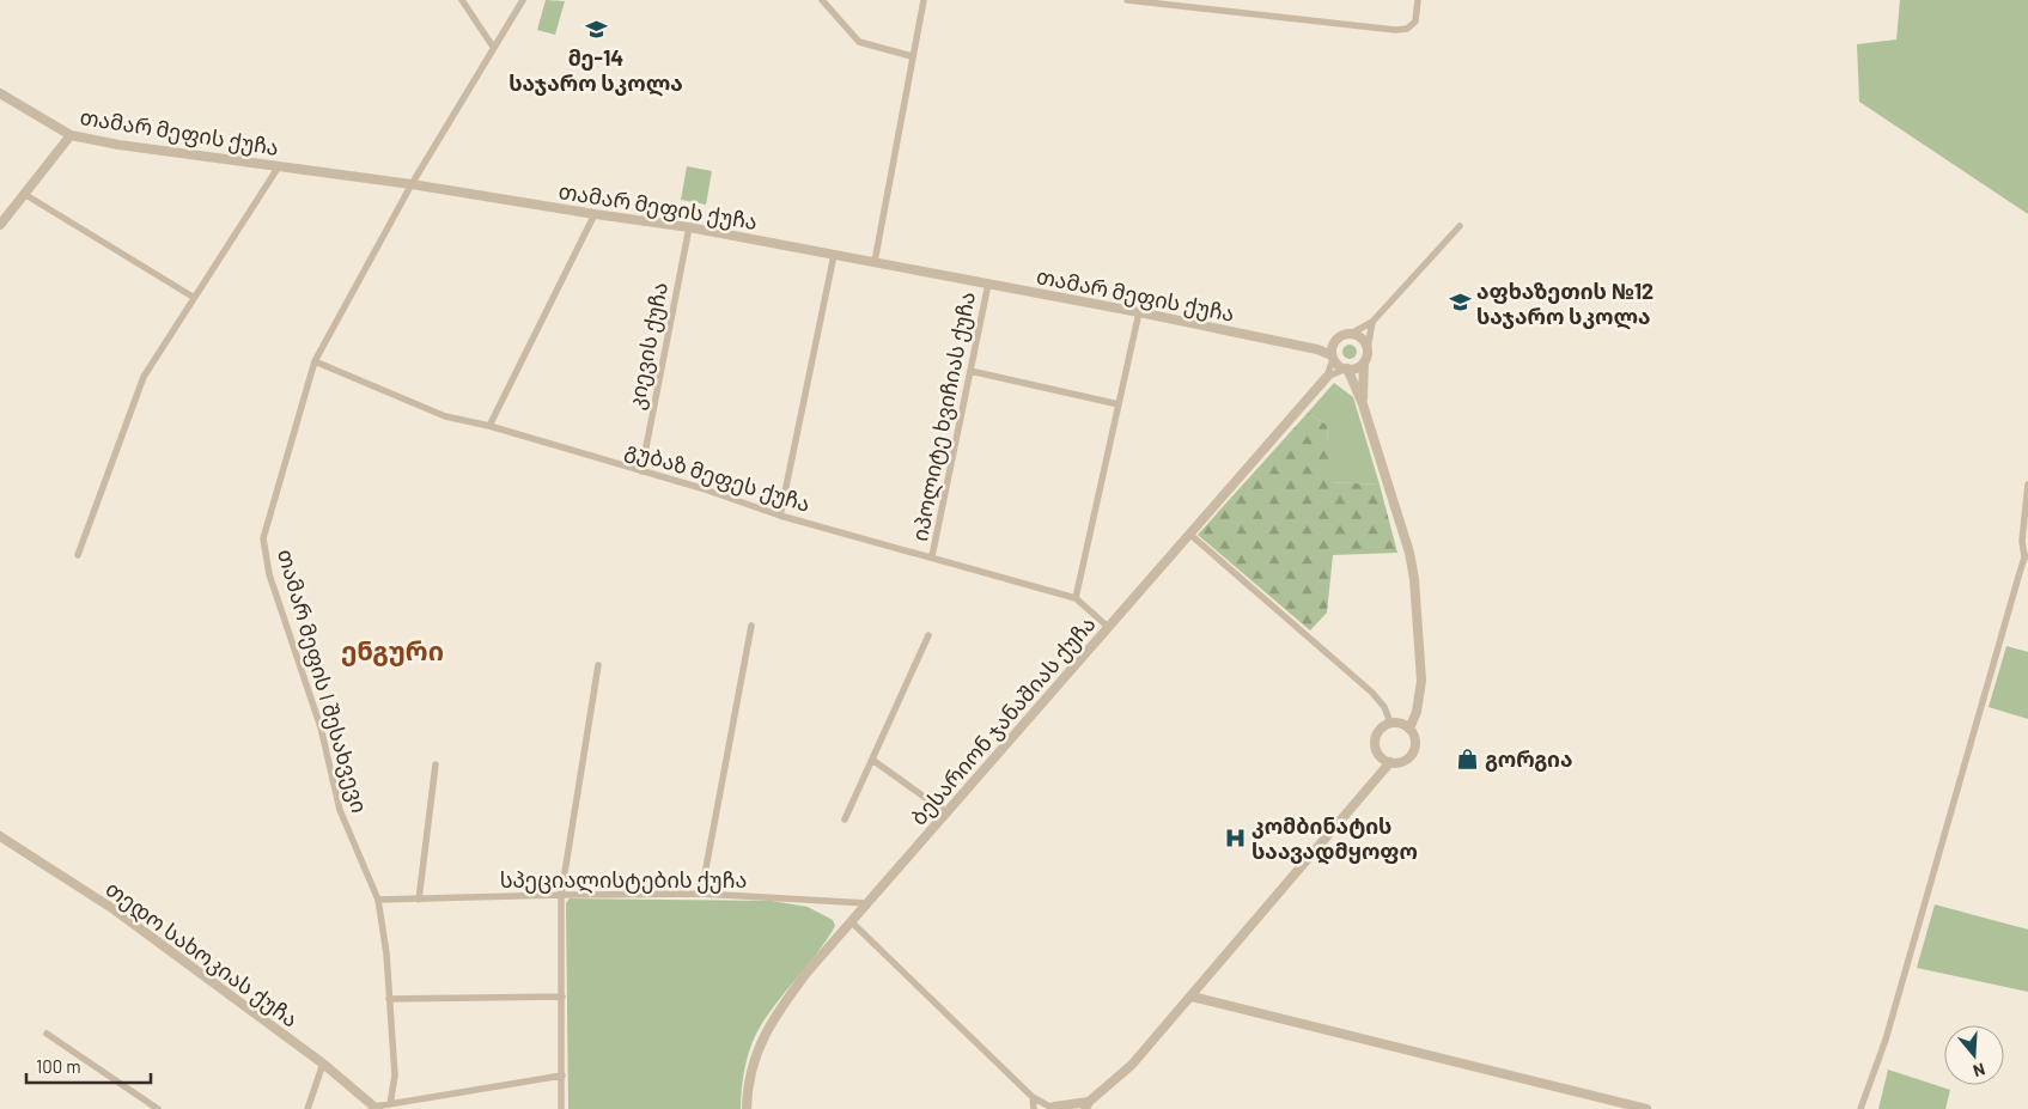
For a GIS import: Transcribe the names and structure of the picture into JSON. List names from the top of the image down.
{
  "streets": {
    "street": [
      "თამარ მეფის ქუჩა",
      "კიევის ქუჩა",
      "იპოლიტე ხვიჩიას ქუჩა",
      "გუბაზ მეფეს ქუჩა",
      "თამარ მეფის I შესახვევი",
      "ბესარიონ ჯანაშიას ქუჩა",
      "სპეციალისტების ქუჩა",
      "თედო სახოკიას ქუჩა"
    ]
  },
  "crossings": [
    ["თამარ მეფის ქუჩა", "კიევის ქუჩა"],
    ["თამარ მეფის ქუჩა", "იპოლიტე ხვიჩიას ქუჩა"],
    ["თამარ მეფის ქუჩა", "თამარ მეფის I შესახვევი"],
    ["კიევის ქუჩა", "გუბაზ მეფეს ქუჩა"],
    ["იპოლიტე ხვიჩიას ქუჩა", "გუბაზ მეფეს ქუჩა"],
    ["გუბაზ მეფეს ქუჩა", "თამარ მეფის I შესახვევი"],
    ["გუბაზ მეფეს ქუჩა", "ბესარიონ ჯანაშიას ქუჩა"],
    ["თამარ მეფის I შესახვევი", "სპეციალისტების ქუჩა"],
    ["ბესარიონ ჯანაშიას ქუჩა", "სპეციალისტების ქუჩა"]
  ],
  "districts": ["ენგური"],
  "places": {
    "school or university": ["მე-14 საჯარო სკოლა", "აფხაზეთის №12 საჯარო სკოლა"],
    "shop": ["გორგია"],
    "hospital": ["კომბინატის საავადმყოფო"]
  },
  "scale_bar": "100 m",
  "north": "bottom"
}
